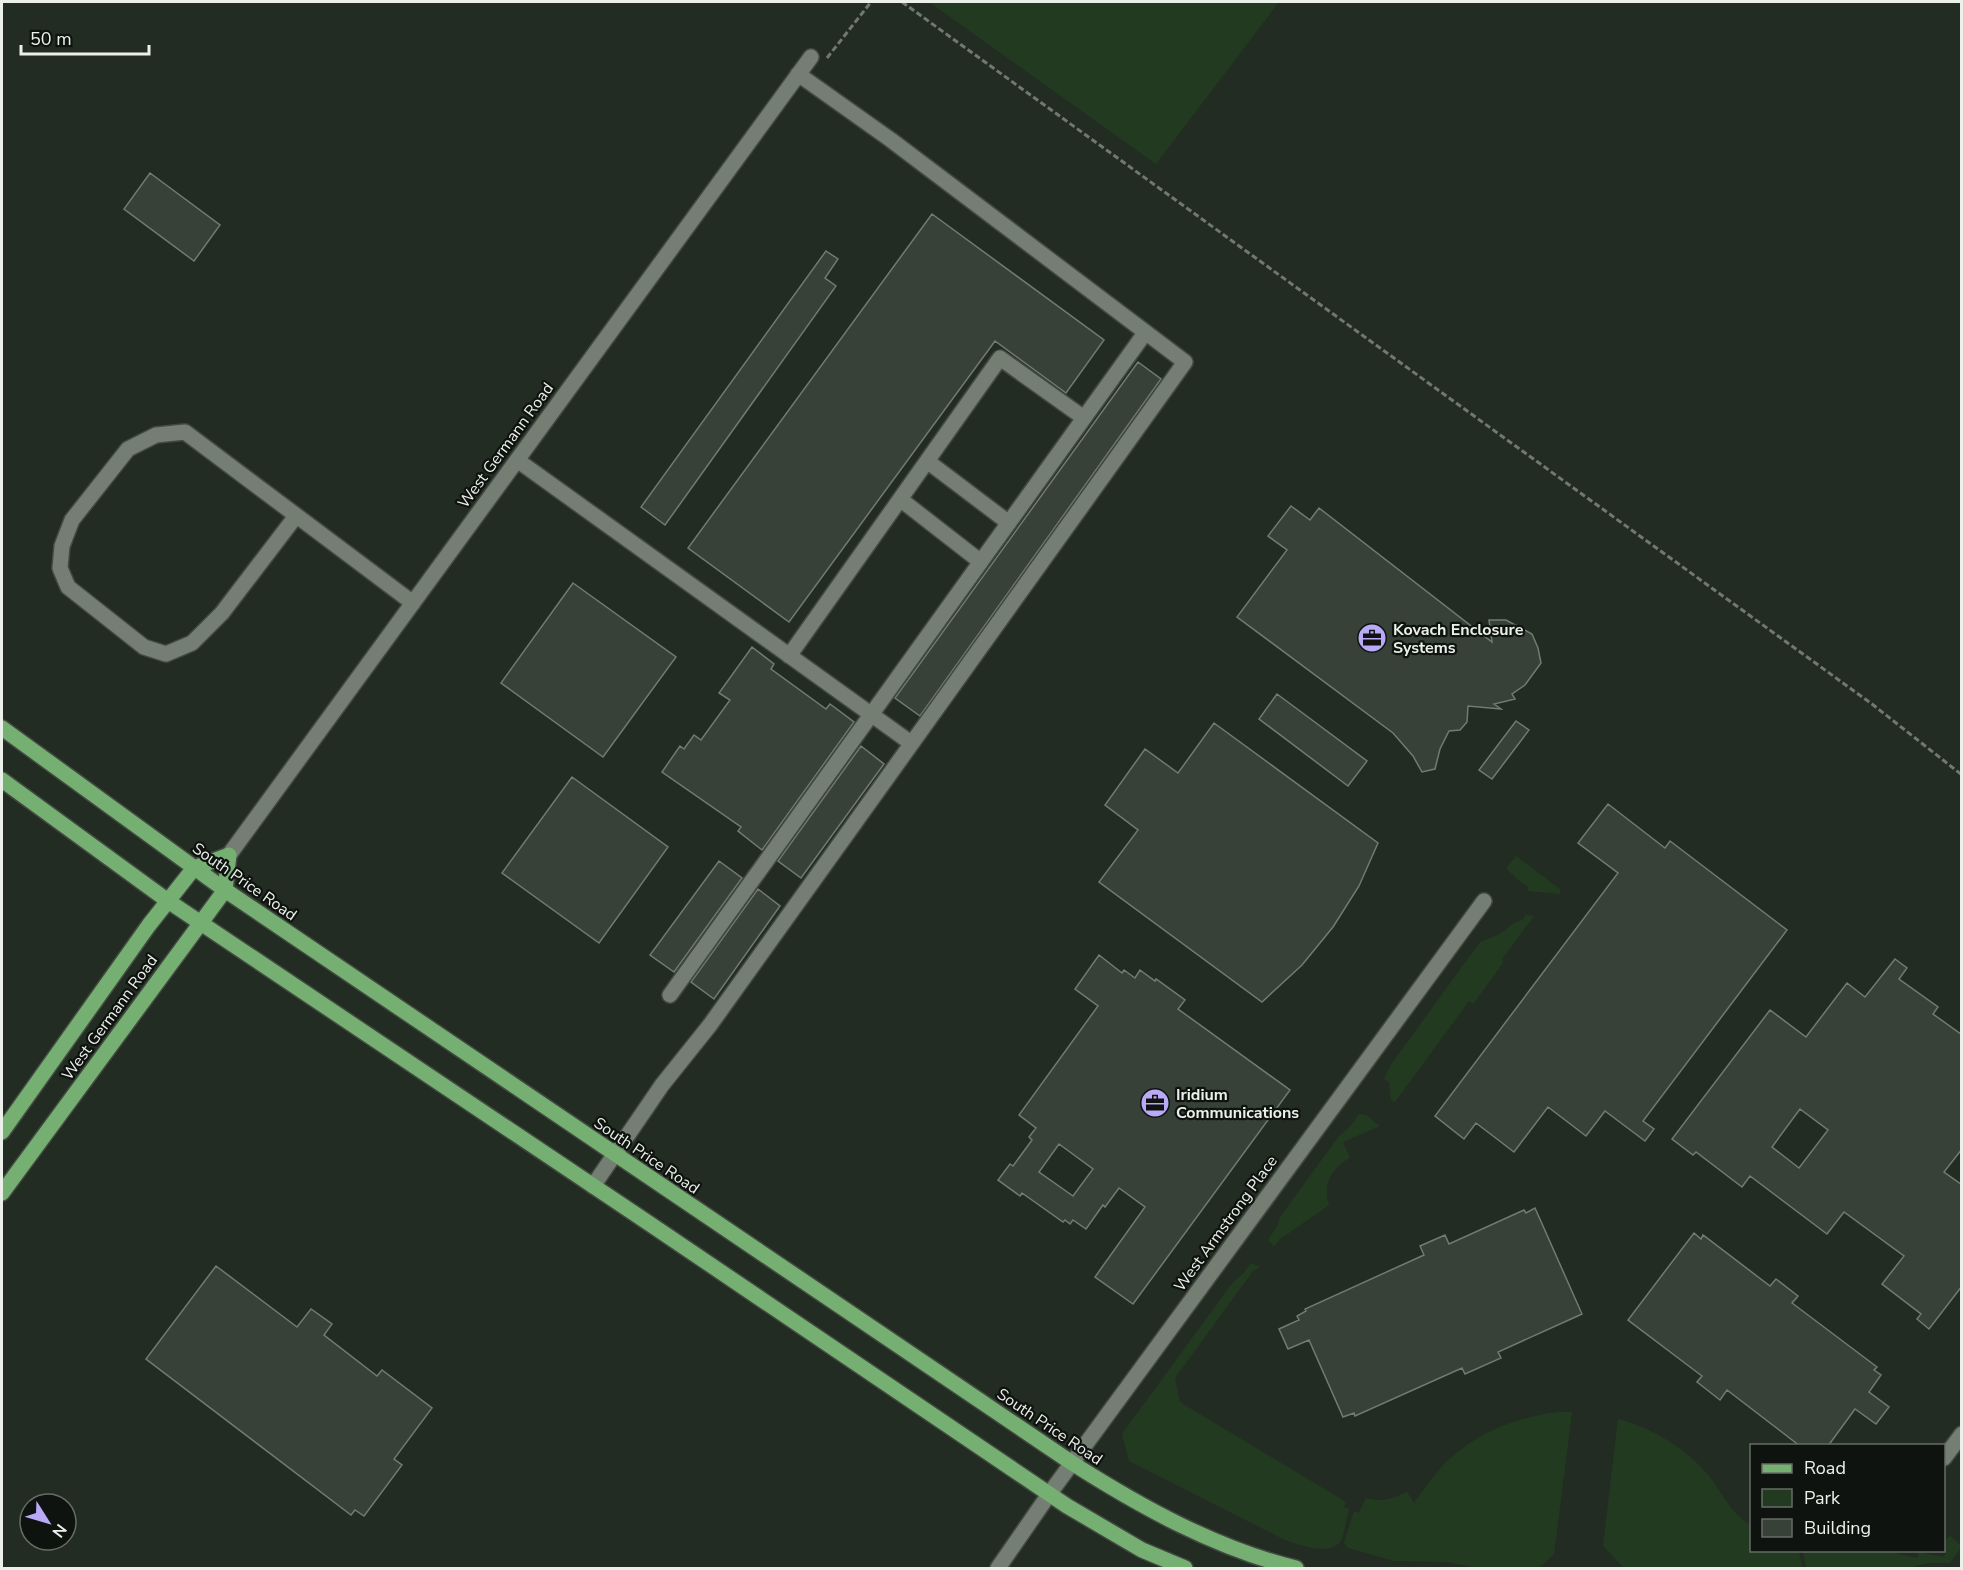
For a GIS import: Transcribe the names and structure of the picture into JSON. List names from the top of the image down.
{
  "streets": {
    "main road": ["West Germann Road", "South Price Road"],
    "street": ["West Armstrong Place"]
  },
  "crossings": [
    ["West Germann Road", "South Price Road"],
    ["South Price Road", "West Armstrong Place"]
  ],
  "places": {
    "office": ["Kovach Enclosure Systems", "Iridium Communications"]
  },
  "legend": ["Road", "Park", "Building"],
  "scale_bar": "50 m",
  "north": "bottom right"
}
